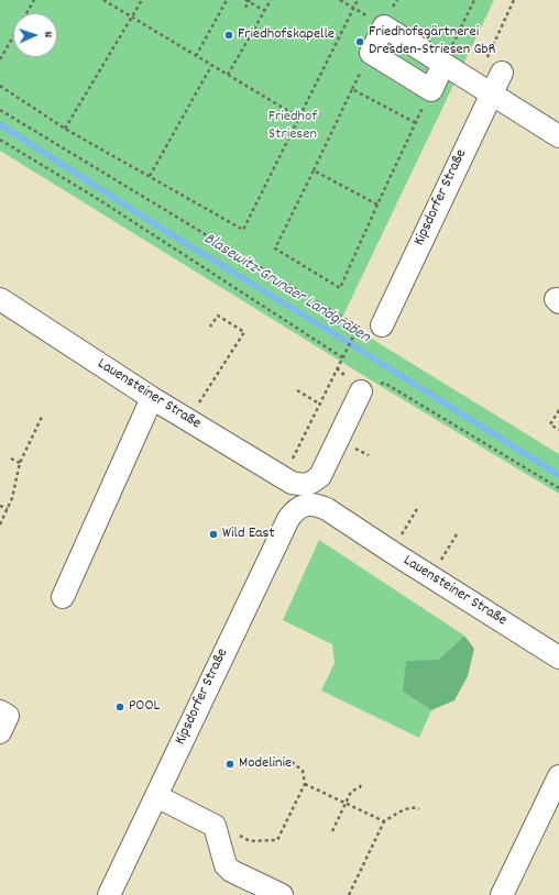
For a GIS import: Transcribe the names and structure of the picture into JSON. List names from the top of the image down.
{
  "streets": {
    "street": ["Kipsdorfer Straße", "Lauensteiner Straße"]
  },
  "crossings": [
    ["Kipsdorfer Straße", "Lauensteiner Straße"]
  ],
  "water": ["Blasewitz‐Grunaer Landgraben"],
  "parks": ["Friedhof Striesen"],
  "places": [
    "Friedhofskapelle",
    "Friedhofsgärtnerei Dresden-Striesen GbR",
    "Wild East",
    "POOL",
    "Modelinie"
  ],
  "north": "right"
}
